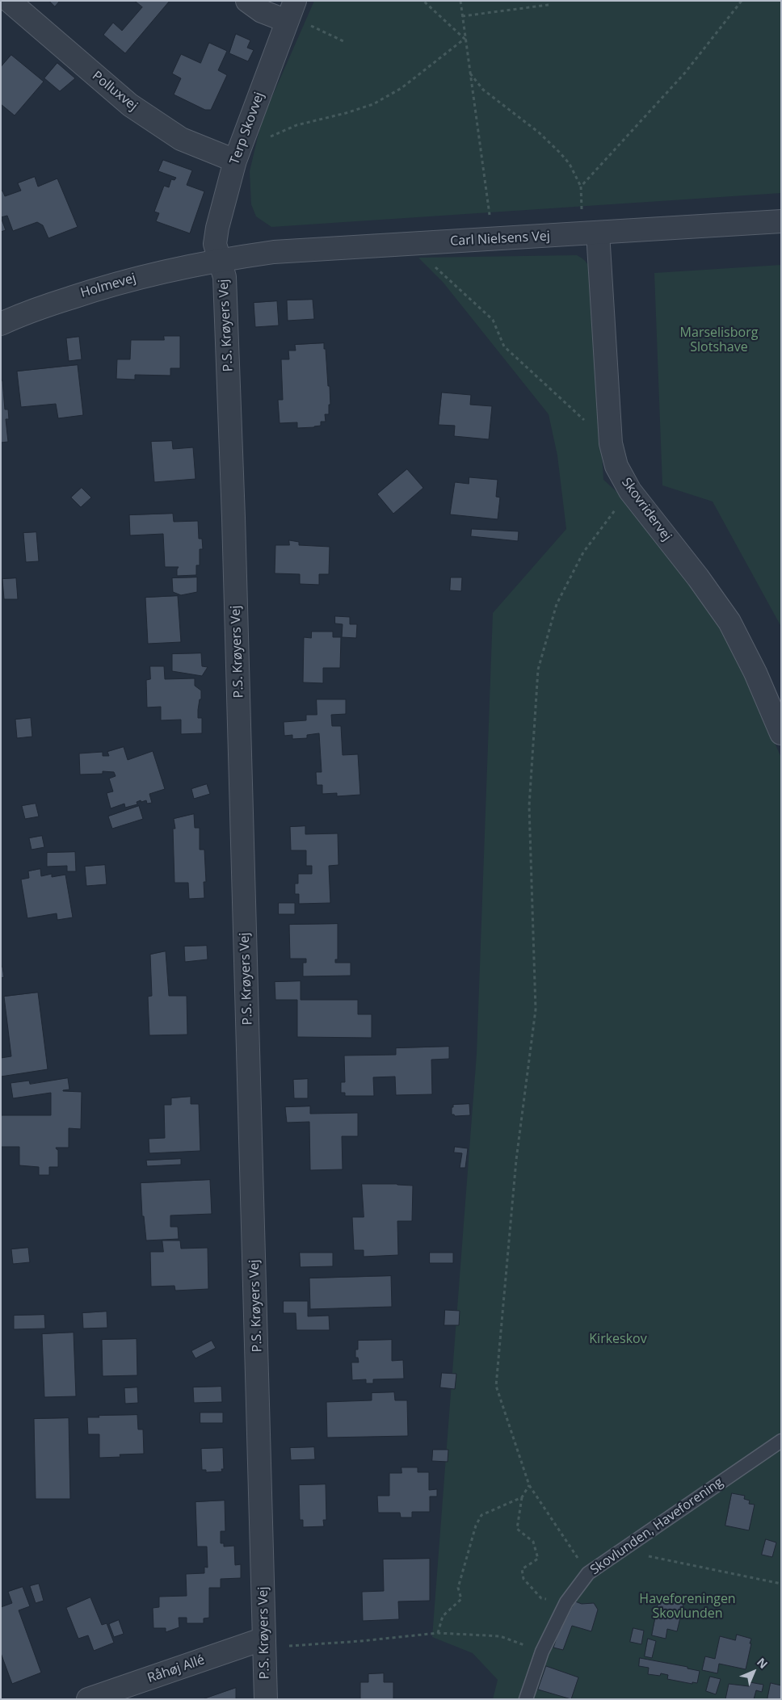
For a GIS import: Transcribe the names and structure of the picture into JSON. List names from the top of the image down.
{
  "streets": {
    "street": [
      "Polluxvej",
      "Terp Skovvej",
      "Carl Nielsens Vej",
      "Holmevej",
      "P.S. Krøyers Vej",
      "Skovridervej",
      "Råhøj Allé"
    ],
    "lane": ["Skovlunden, Haveforening"]
  },
  "crossings": [
    ["Polluxvej", "Terp Skovvej"],
    ["Terp Skovvej", "Carl Nielsens Vej"],
    ["Terp Skovvej", "Holmevej"],
    ["Terp Skovvej", "P.S. Krøyers Vej"],
    ["Carl Nielsens Vej", "Holmevej"],
    ["Carl Nielsens Vej", "P.S. Krøyers Vej"],
    ["Carl Nielsens Vej", "Skovridervej"],
    ["Holmevej", "P.S. Krøyers Vej"],
    ["P.S. Krøyers Vej", "Råhøj Allé"]
  ],
  "parks": ["Marselisborg Slotshave", "Kirkeskov", "Haveforeningen Skovlunden"],
  "north": "top right"
}
